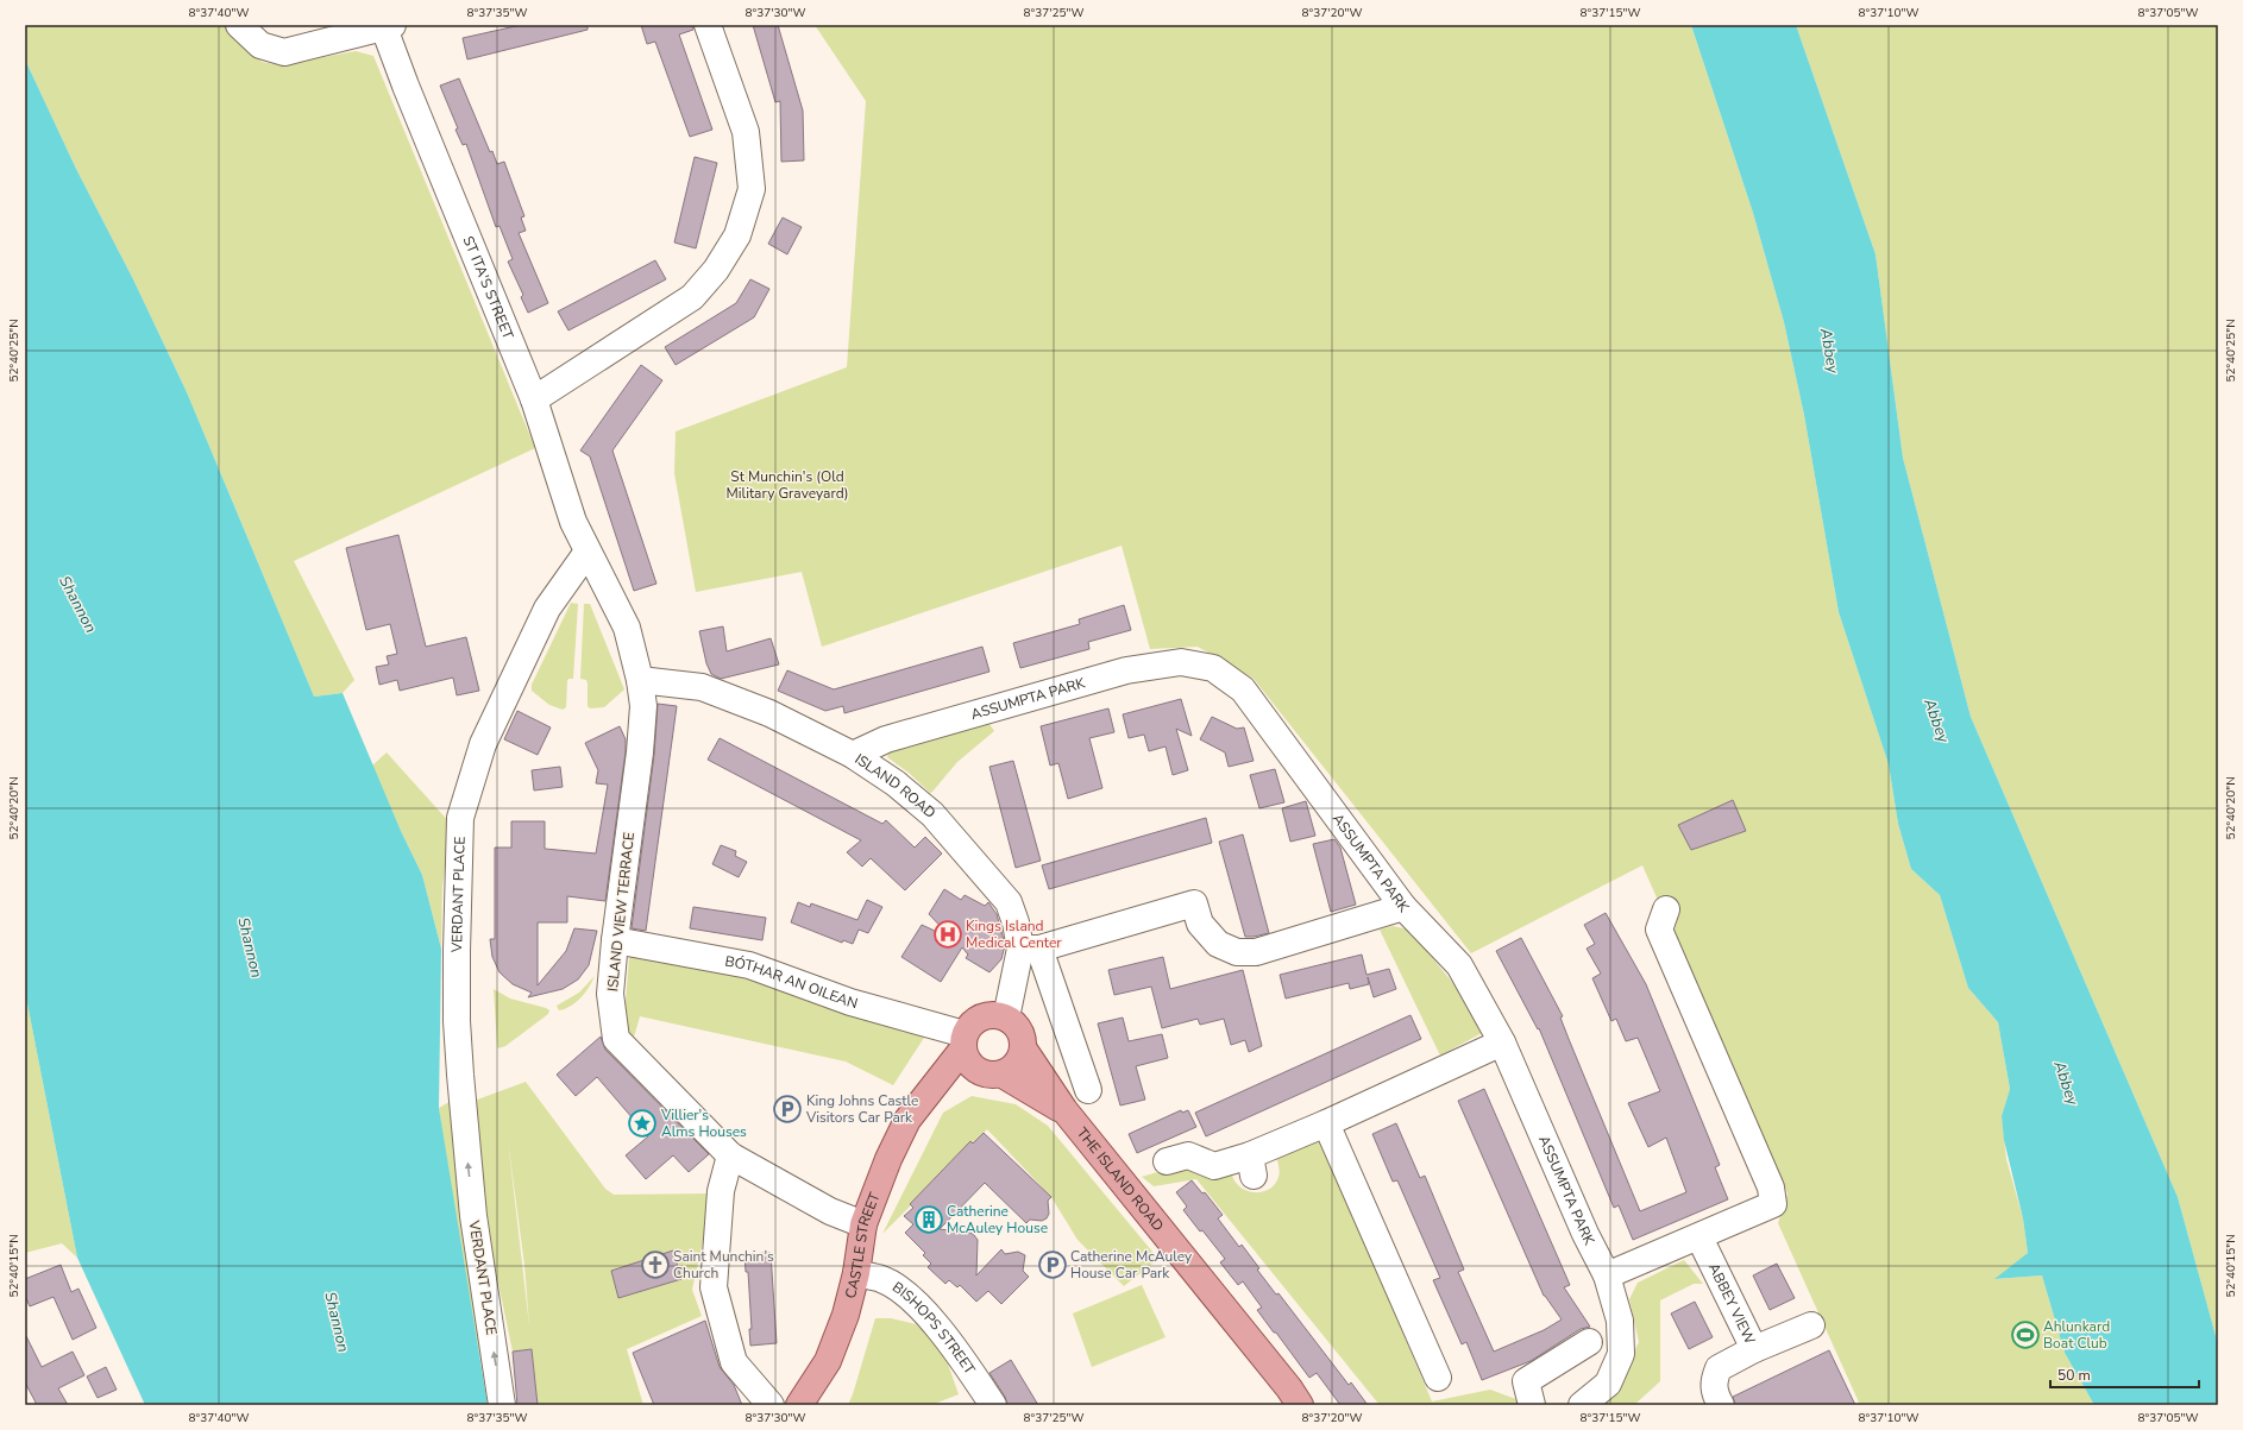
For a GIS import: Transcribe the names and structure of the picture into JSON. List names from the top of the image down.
{
  "streets": {
    "main road": ["THE ISLAND ROAD", "CASTLE STREET"],
    "street": [
      "ST ITA'S STREET",
      "ASSUMPTA PARK",
      "ISLAND ROAD",
      "VERDANT PLACE",
      "ISLAND VIEW TERRACE",
      "BÓTHAR AN OILEAN",
      "ABBEY VIEW",
      "BISHOPS STREET"
    ]
  },
  "crossings": [
    ["ST ITA'S STREET", "VERDANT PLACE"],
    ["ASSUMPTA PARK", "ISLAND ROAD"],
    ["ISLAND ROAD", "ISLAND VIEW TERRACE"],
    ["ISLAND ROAD", "BÓTHAR AN OILEAN"],
    ["ISLAND ROAD", "THE ISLAND ROAD"],
    ["ISLAND ROAD", "CASTLE STREET"],
    ["ISLAND VIEW TERRACE", "BÓTHAR AN OILEAN"],
    ["ISLAND VIEW TERRACE", "CASTLE STREET"],
    ["BÓTHAR AN OILEAN", "THE ISLAND ROAD"],
    ["BÓTHAR AN OILEAN", "CASTLE STREET"],
    ["THE ISLAND ROAD", "CASTLE STREET"],
    ["CASTLE STREET", "BISHOPS STREET"]
  ],
  "one_way": ["VERDANT PLACE"],
  "water": ["Abbey", "Shannon"],
  "parks": ["St Munchin's (Old Military Graveyard)"],
  "places": {
    "hospital": ["Kings Island Medical Center"],
    "parking": ["King Johns Castle Visitors Car Park", "Catherine McAuley House Car Park"],
    "place": ["Villier's Alms Houses"],
    "building": ["Catherine McAuley House"],
    "church": ["Saint Munchin's Church"],
    "sports": ["Ahlunkard Boat Club"]
  },
  "scale_bar": "50 m",
  "coordinates": [
    "8°37'40\"W",
    "8°37'35\"W",
    "8°37'30\"W",
    "8°37'25\"W",
    "8°37'20\"W",
    "8°37'15\"W",
    "8°37'10\"W",
    "8°37'05\"W",
    "52°40'25\"N",
    "52°40'20\"N",
    "52°40'15\"N"
  ]
}
